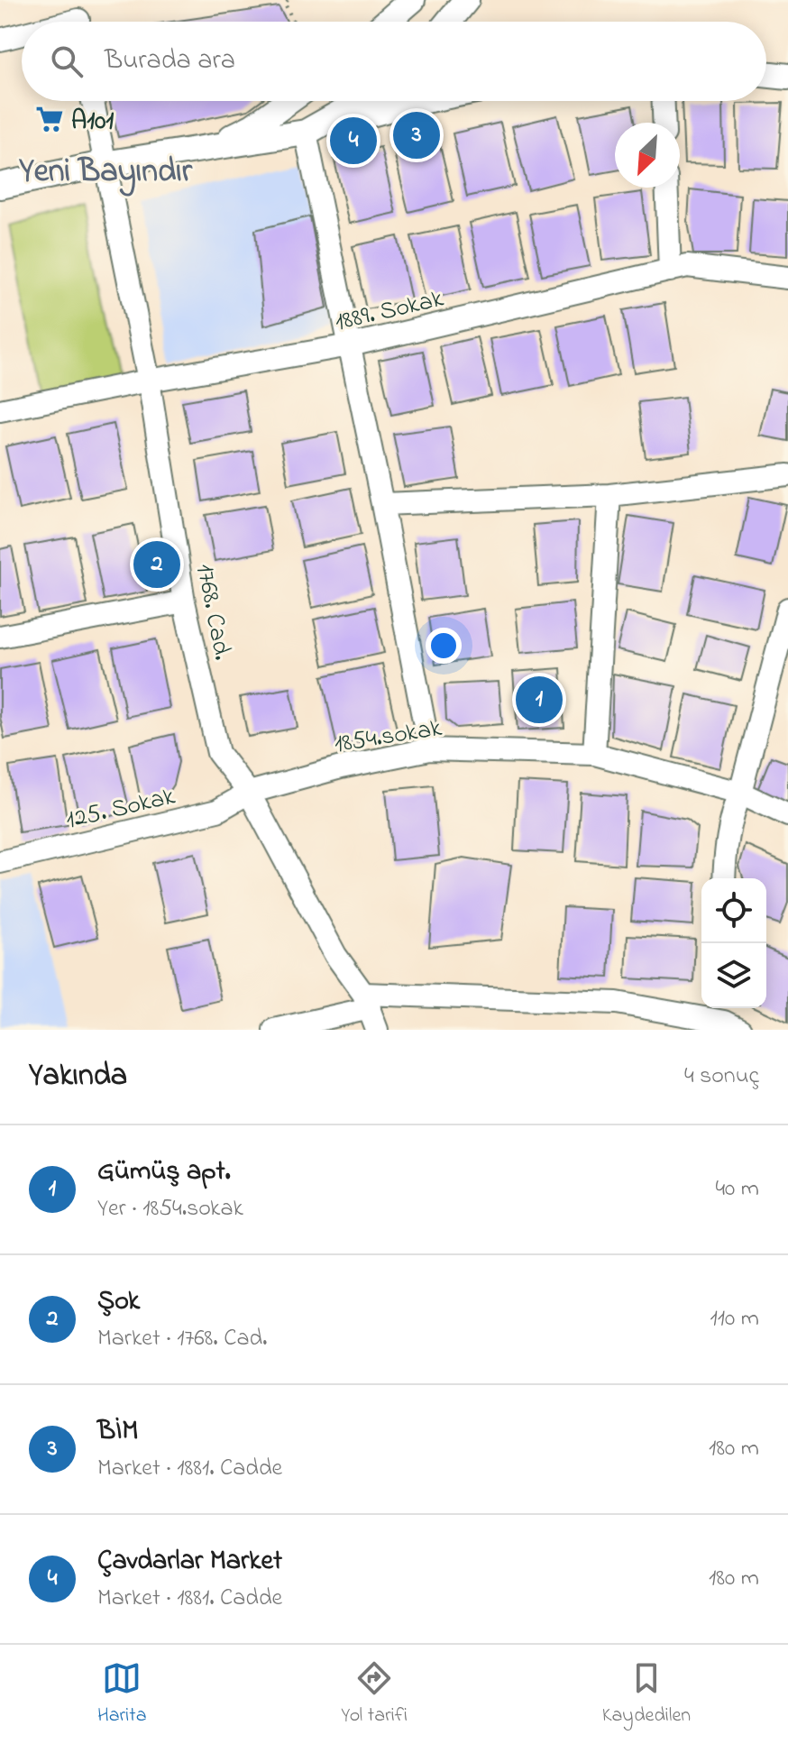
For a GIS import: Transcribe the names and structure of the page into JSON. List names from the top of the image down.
{
  "streets": {
    "street": [
      "1889. Sokak",
      "1768. Cad.",
      "1854.sokak",
      "125. Sokak"
    ]
  },
  "crossings": [
    ["1889. Sokak", "1768. Cad."],
    ["1768. Cad.", "1854.sokak"],
    ["1768. Cad.", "125. Sokak"],
    ["1854.sokak", "125. Sokak"]
  ],
  "districts": ["Yeni Bayındır"],
  "places": {
    "supermarket": ["A101"]
  },
  "north": "bottom left",
  "page": {
    "search": "Burada ara",
    "pins": [
      "3",
      "4",
      "2",
      "1"
    ],
    "heading": ["Yakında", "4 sonuç"],
    "list": [
      {
        "mark": "1",
        "name": "Gümüş apt.",
        "note": "Yer · 1854.sokak",
        "value": "40 m"
      },
      {
        "mark": "2",
        "name": "Şok",
        "note": "Market · 1768. Cad.",
        "value": "110 m"
      },
      {
        "mark": "3",
        "name": "BİM",
        "note": "Market · 1881. Cadde",
        "value": "180 m"
      },
      {
        "mark": "4",
        "name": "Çavdarlar Market",
        "note": "Market · 1881. Cadde",
        "value": "180 m"
      }
    ],
    "nav": ["Harita", "Yol tarifi", "Kaydedilen"]
  }
}
